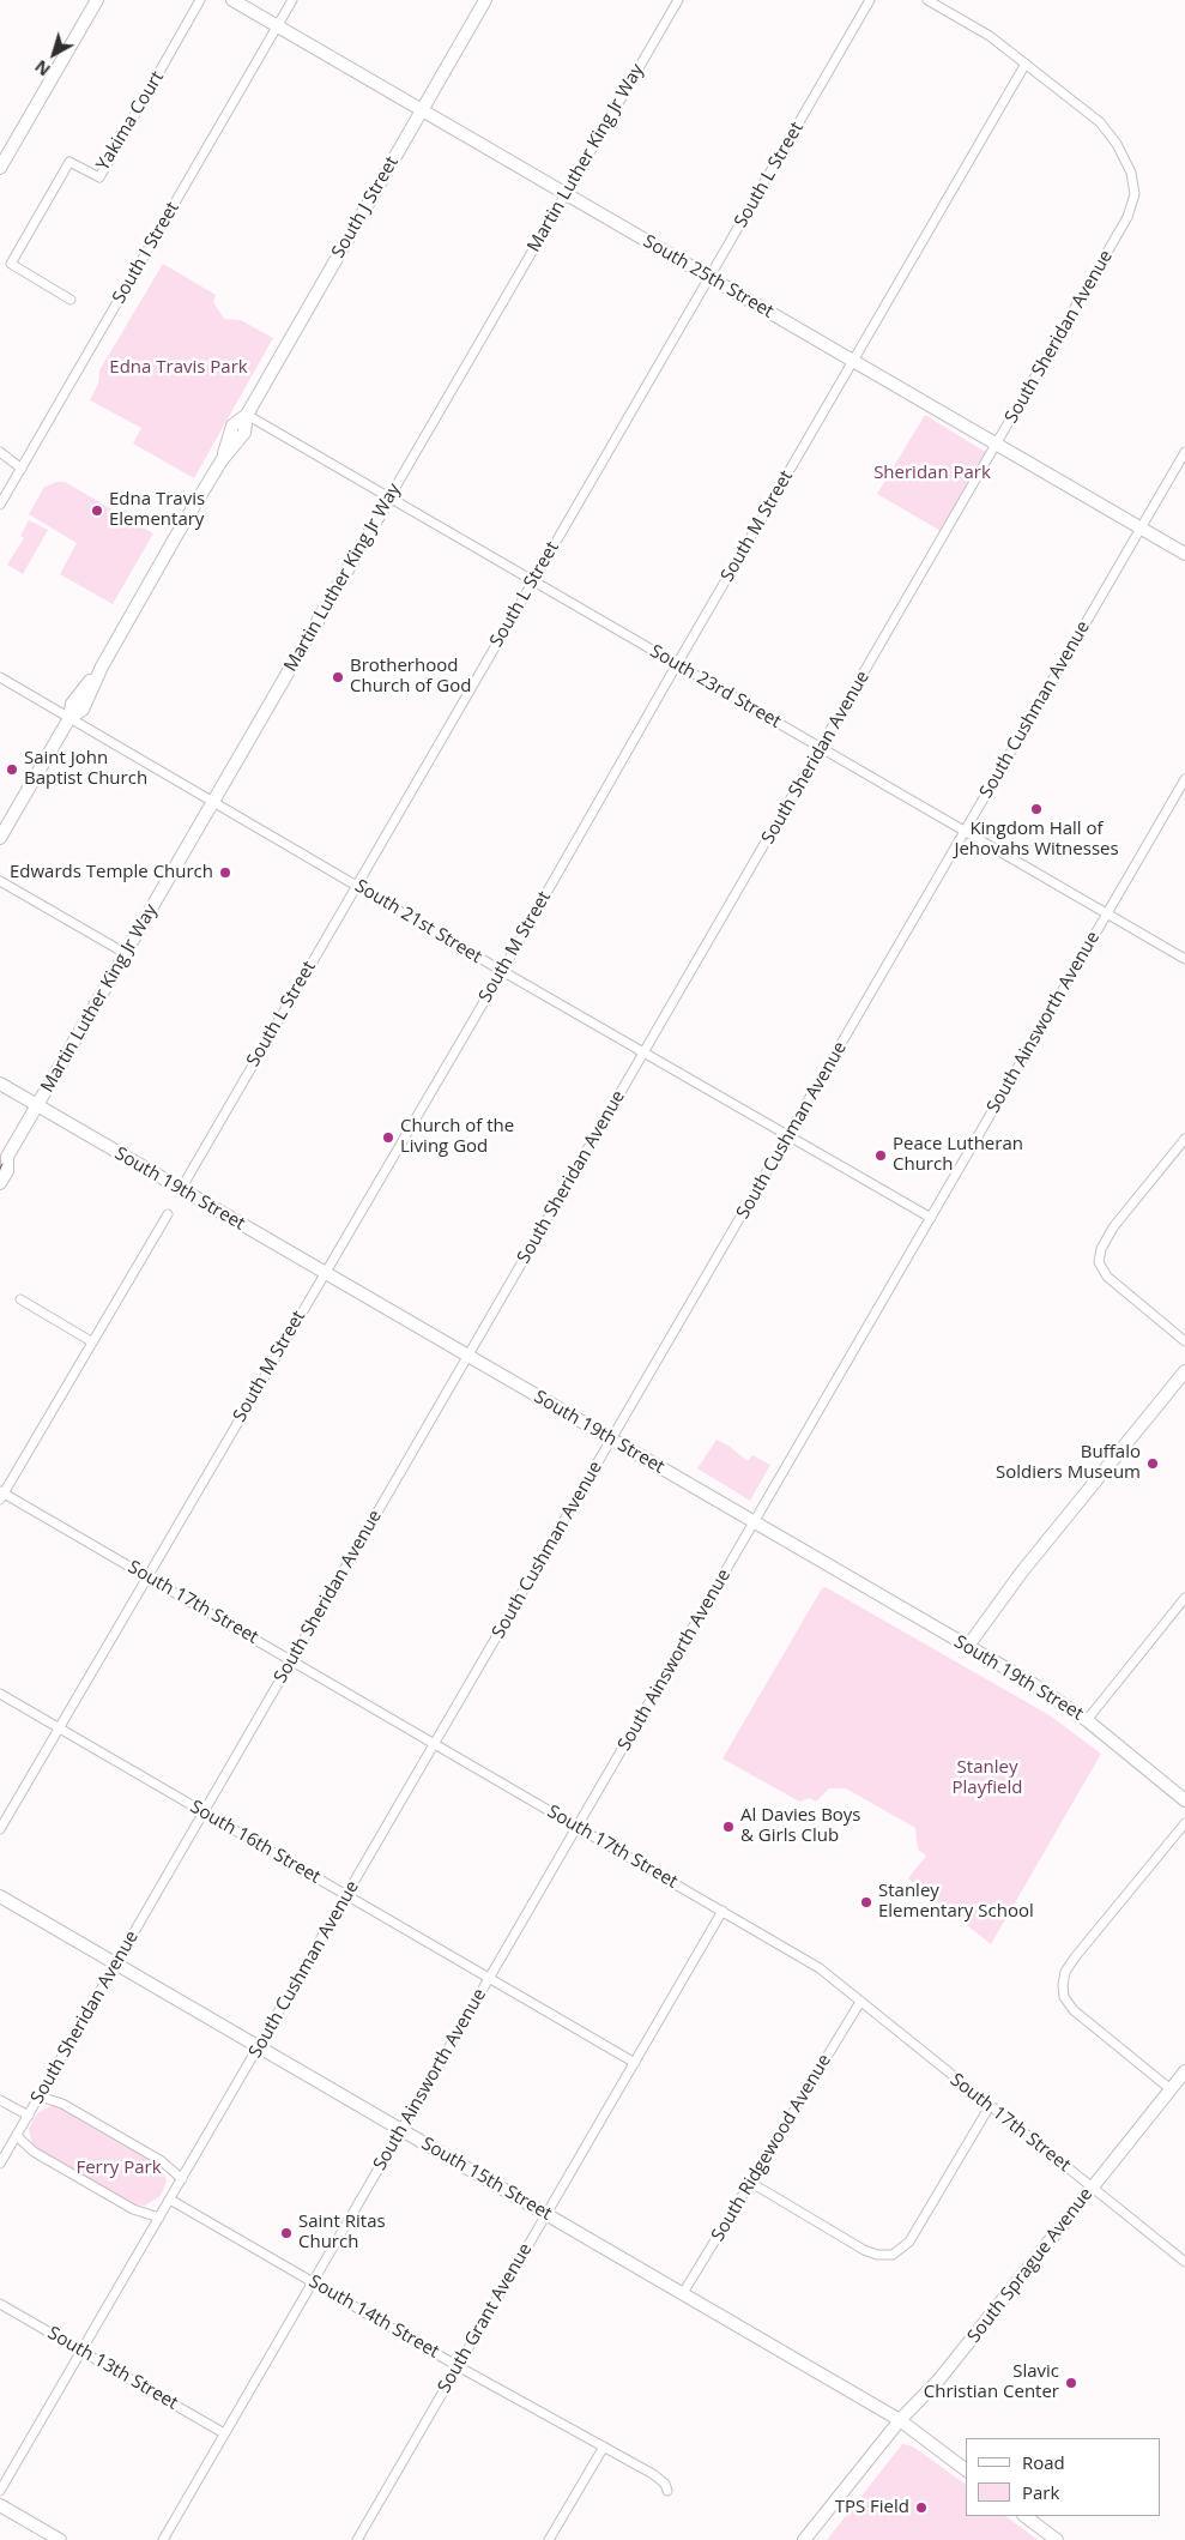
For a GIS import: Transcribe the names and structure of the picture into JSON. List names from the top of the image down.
{
  "streets": {
    "street": [
      "Yakima Court",
      "Martin Luther King Jr Way",
      "South L Street",
      "South J Street",
      "South I Street",
      "South 25th Street",
      "South Sheridan Avenue",
      "South M Street",
      "South 23rd Street",
      "South Cushman Avenue",
      "South 21st Street",
      "South Ainsworth Avenue",
      "South 19th Street",
      "South 17th Street",
      "South 16th Street",
      "South Ridgewood Avenue",
      "South 15th Street",
      "South Sprague Avenue",
      "South 14th Street",
      "South Grant Avenue",
      "South 13th Street"
    ]
  },
  "crossings": [
    ["Martin Luther King Jr Way", "South 25th Street"],
    ["Martin Luther King Jr Way", "South 23rd Street"],
    ["Martin Luther King Jr Way", "South 21st Street"],
    ["Martin Luther King Jr Way", "South 19th Street"],
    ["South L Street", "South 25th Street"],
    ["South L Street", "South 23rd Street"],
    ["South L Street", "South 21st Street"],
    ["South L Street", "South 19th Street"],
    ["South J Street", "South 25th Street"],
    ["South J Street", "South 23rd Street"],
    ["South J Street", "South 21st Street"],
    ["South I Street", "South 25th Street"],
    ["South 25th Street", "South Sheridan Avenue"],
    ["South 25th Street", "South M Street"],
    ["South 25th Street", "South Cushman Avenue"],
    ["South Sheridan Avenue", "South M Street"],
    ["South Sheridan Avenue", "South 23rd Street"],
    ["South Sheridan Avenue", "South 21st Street"],
    ["South Sheridan Avenue", "South 19th Street"],
    ["South Sheridan Avenue", "South 17th Street"],
    ["South Sheridan Avenue", "South 16th Street"],
    ["South Sheridan Avenue", "South 15th Street"],
    ["South M Street", "South 23rd Street"],
    ["South M Street", "South 21st Street"],
    ["South M Street", "South 19th Street"],
    ["South M Street", "South 17th Street"],
    ["South M Street", "South 16th Street"],
    ["South 23rd Street", "South Cushman Avenue"],
    ["South 23rd Street", "South Ainsworth Avenue"],
    ["South Cushman Avenue", "South 21st Street"],
    ["South Cushman Avenue", "South 19th Street"],
    ["South Cushman Avenue", "South 17th Street"],
    ["South Cushman Avenue", "South 16th Street"],
    ["South Cushman Avenue", "South 15th Street"],
    ["South Cushman Avenue", "South 14th Street"],
    ["South Cushman Avenue", "South 13th Street"],
    ["South 21st Street", "South Ainsworth Avenue"],
    ["South Ainsworth Avenue", "South 19th Street"],
    ["South Ainsworth Avenue", "South 17th Street"],
    ["South Ainsworth Avenue", "South 16th Street"],
    ["South Ainsworth Avenue", "South 15th Street"],
    ["South Ainsworth Avenue", "South 14th Street"],
    ["South Ainsworth Avenue", "South 13th Street"],
    ["South 17th Street", "South Ridgewood Avenue"],
    ["South 17th Street", "South Sprague Avenue"],
    ["South 17th Street", "South Grant Avenue"],
    ["South 16th Street", "South Grant Avenue"],
    ["South Ridgewood Avenue", "South 15th Street"],
    ["South 15th Street", "South Sprague Avenue"],
    ["South 15th Street", "South Grant Avenue"],
    ["South 14th Street", "South Grant Avenue"]
  ],
  "parks": [
    "Edna Travis Park",
    "Sheridan Park",
    "Stanley Playfield",
    "Ferry Park"
  ],
  "places": [
    "Edna Travis Elementary",
    "Brotherhood Church of God",
    "Saint John Baptist Church",
    "Kingdom Hall of Jehovahs Witnesses",
    "Edwards Temple Church",
    "Church of the Living God",
    "Peace Lutheran Church",
    "Buffalo Soldiers Museum",
    "Al Davies Boys & Girls Club",
    "Stanley Elementary School",
    "Saint Ritas Church",
    "Slavic Christian Center",
    "TPS Field"
  ],
  "legend": ["Road", "Park"],
  "north": "bottom left"
}
